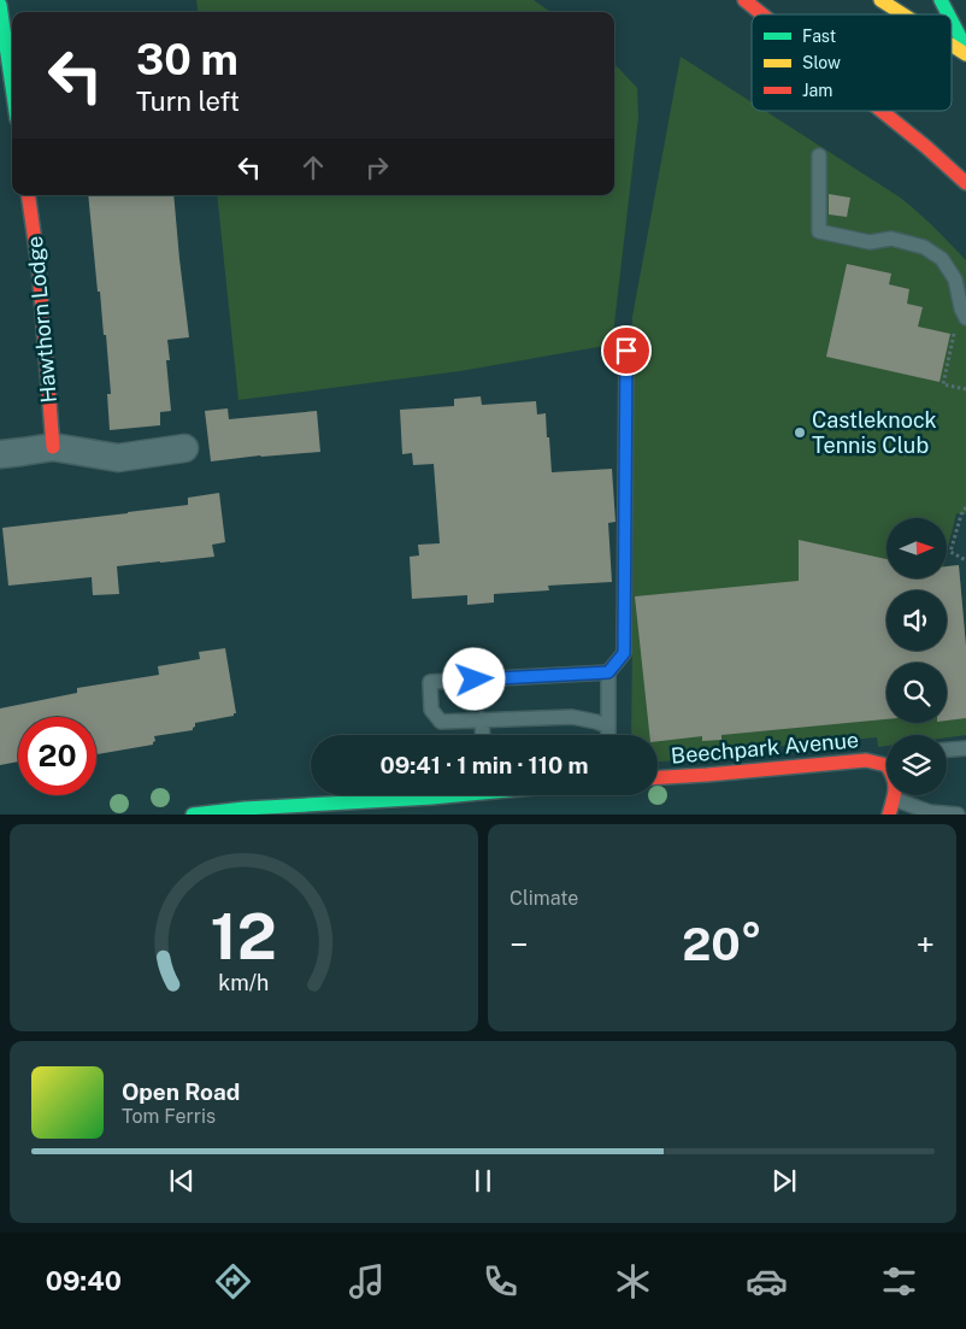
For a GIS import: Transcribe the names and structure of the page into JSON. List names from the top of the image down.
{
  "streets": {
    "main road": ["Hawthorn Lodge", "Beechpark Avenue"]
  },
  "places": ["Castleknock Tennis Club"],
  "legend": ["Fast", "Slow", "Jam"],
  "north": "right",
  "page": {
    "turn": ["30 m", "Turn left"],
    "limit": "20",
    "trip": "09:41 · 1 min · 110 m",
    "tile": "Climate",
    "heat": ["−", "20°", "+"],
    "song": ["Open Road", "Tom Ferris"],
    "tabs": "09:40",
    "gauge": ["12", "km/h"]
  }
}
